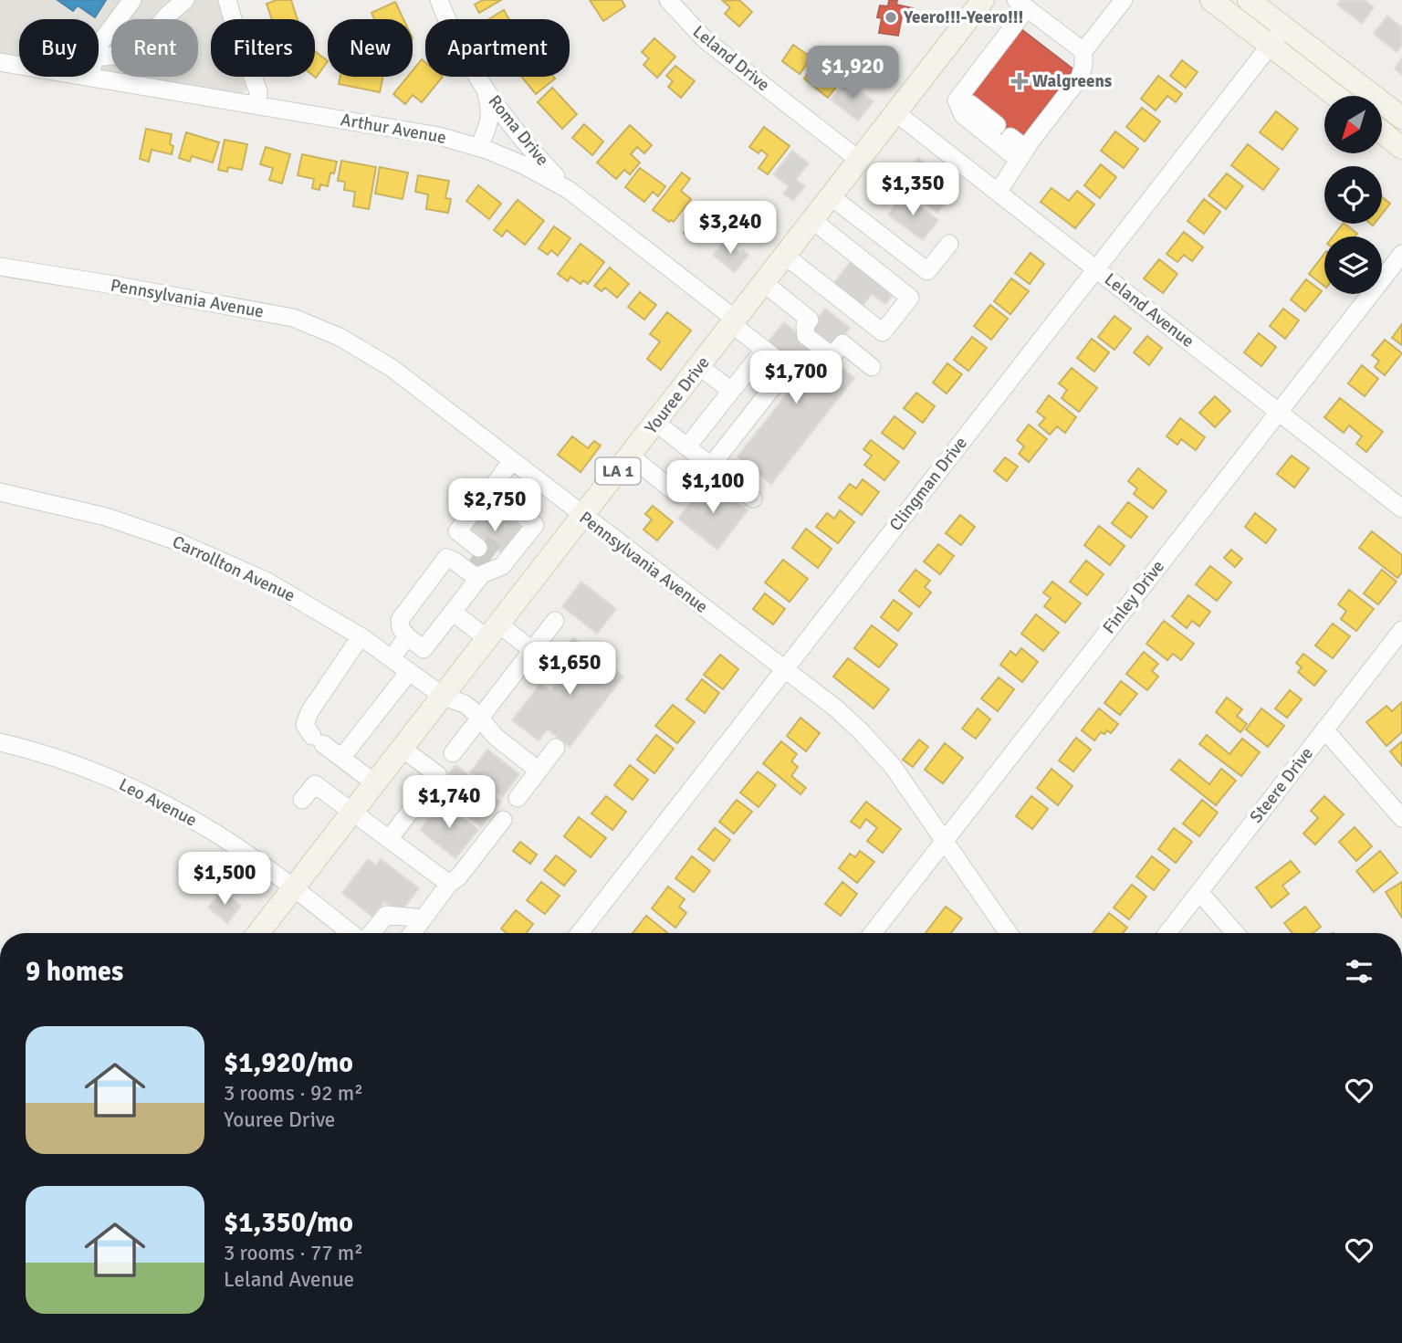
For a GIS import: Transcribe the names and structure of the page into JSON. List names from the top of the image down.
{
  "streets": {
    "main road": ["Youree Drive", "LA 1"],
    "street": [
      "Leland Drive",
      "Arthur Avenue",
      "Roma Drive",
      "Pennsylvania Avenue",
      "Leland Avenue",
      "Clingman Drive",
      "Carrollton Avenue",
      "Finley Drive",
      "Steere Drive",
      "Leo Avenue"
    ]
  },
  "crossings": [
    ["Leland Drive", "Youree Drive"],
    ["Arthur Avenue", "Roma Drive"],
    ["Arthur Avenue", "Youree Drive"],
    ["Pennsylvania Avenue", "Youree Drive"],
    ["Pennsylvania Avenue", "Clingman Drive"],
    ["Pennsylvania Avenue", "Finley Drive"],
    ["Leland Avenue", "Youree Drive"],
    ["Leland Avenue", "Clingman Drive"],
    ["Leland Avenue", "Finley Drive"],
    ["Youree Drive", "Carrollton Avenue"],
    ["Youree Drive", "Leo Avenue"]
  ],
  "places": {
    "other": ["Yeero!!!-Yeero!!!"],
    "health": ["Walgreens"]
  },
  "north": "bottom left",
  "page": {
    "chip": [
      "Buy",
      "Rent",
      "Filters",
      "New",
      "Apartment"
    ],
    "price": [
      "$1,920",
      "$1,350",
      "$3,240",
      "$1,700",
      "$1,100",
      "$2,750",
      "$1,650",
      "$1,740",
      "$1,500"
    ],
    "heading": "9 homes",
    "list": [
      {
        "name": "$1,920/mo",
        "note": "3 rooms · 92 m² · Youree Drive"
      },
      {
        "name": "$1,350/mo",
        "note": "3 rooms · 77 m² · Leland Avenue"
      }
    ]
  }
}
